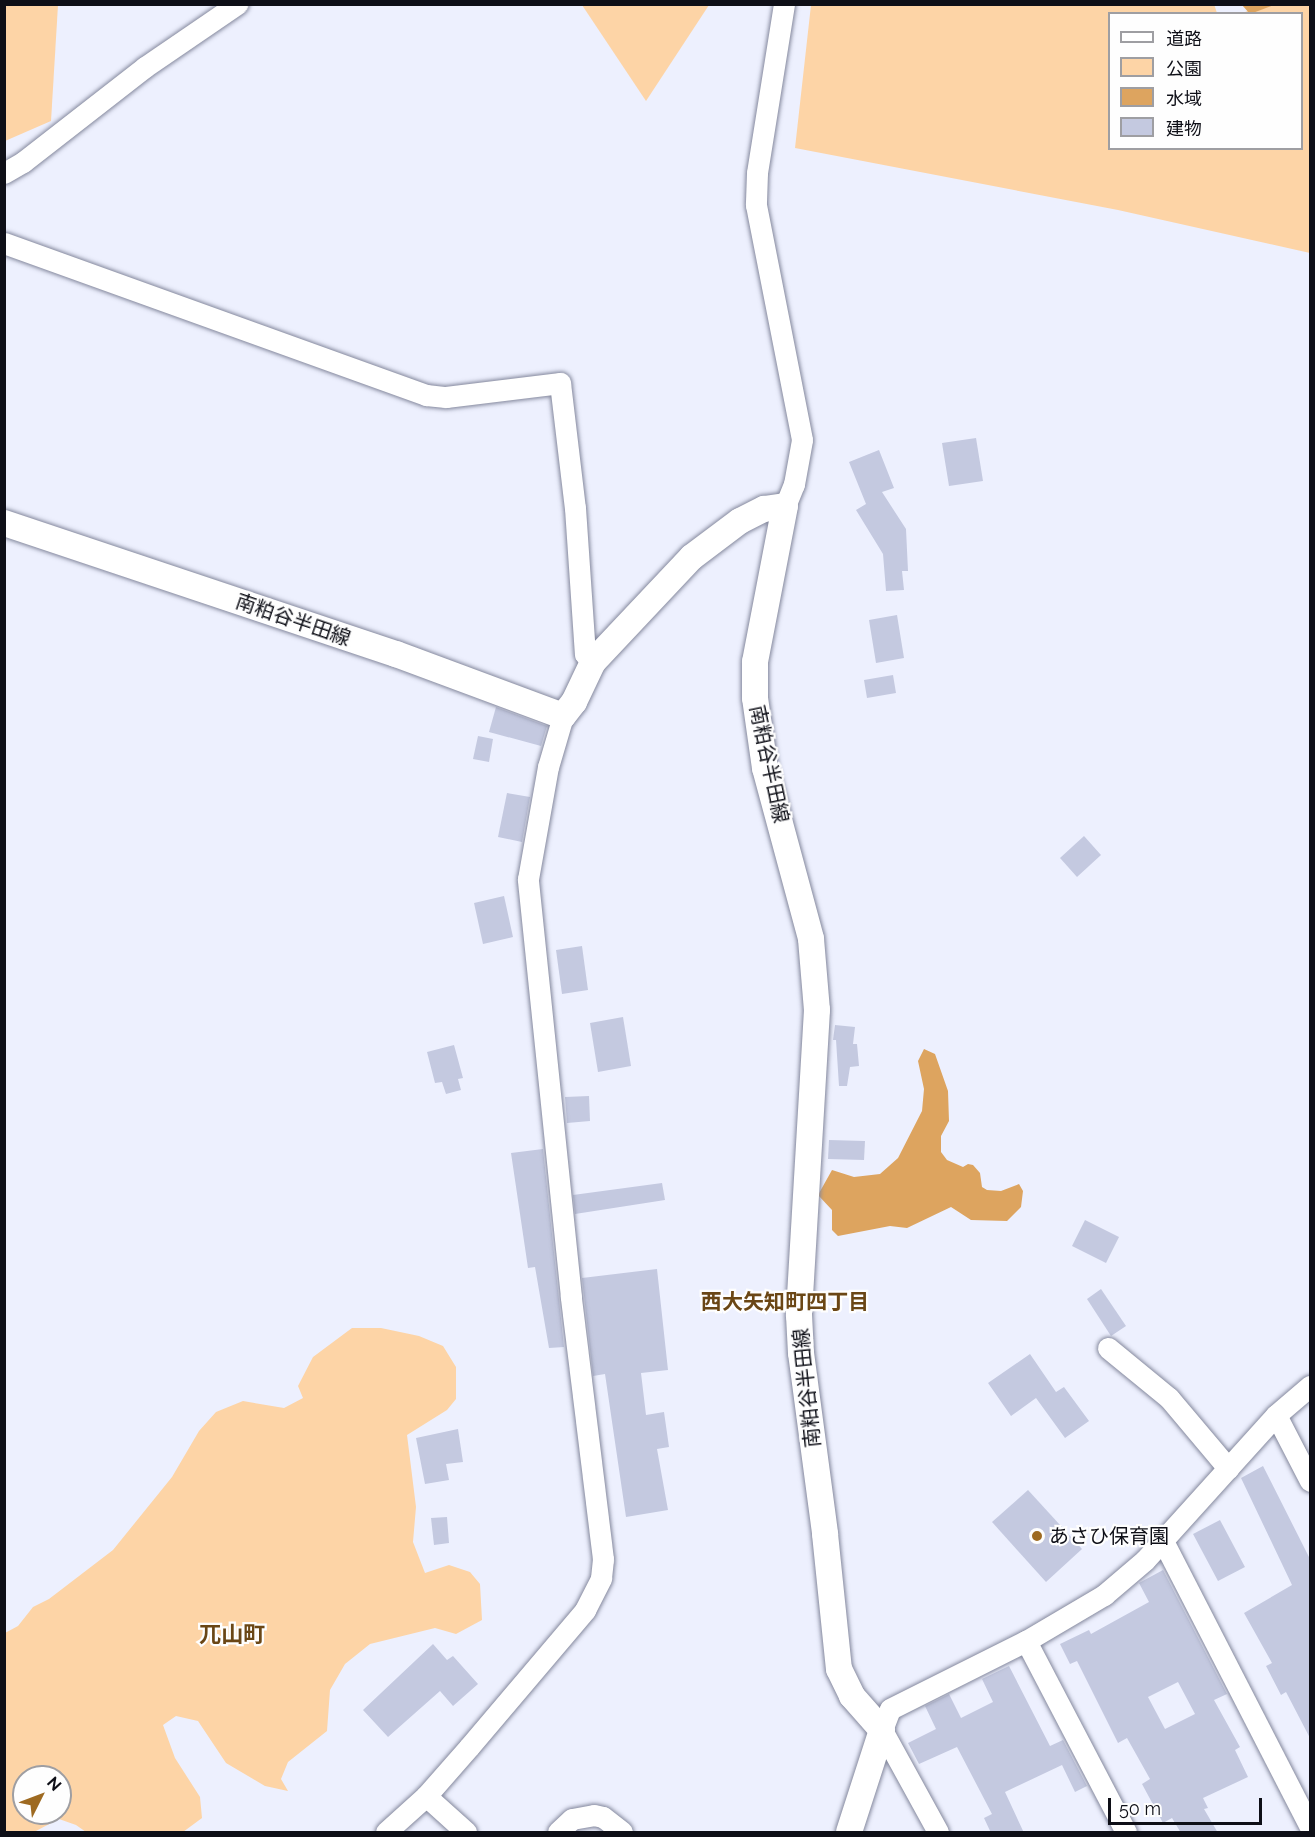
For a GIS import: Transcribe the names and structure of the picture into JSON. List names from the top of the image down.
{
  "streets": {
    "main road": ["南粕谷半田線"]
  },
  "districts": ["西大矢知町四丁目", "兀山町"],
  "places": ["あさひ保育園"],
  "legend": [
    "道路",
    "公園",
    "水域",
    "建物"
  ],
  "scale_bar": "50 m",
  "north": "top right"
}
